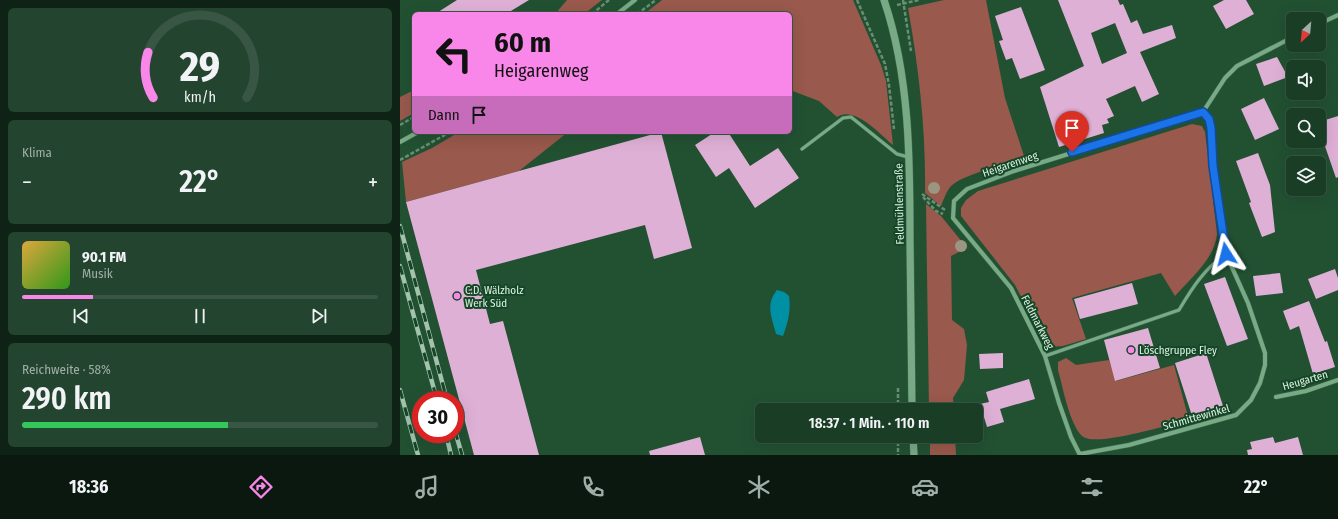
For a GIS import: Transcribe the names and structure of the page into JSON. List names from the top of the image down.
{
  "streets": {
    "street": [
      "Heigarenweg",
      "Feldmühlenstraße",
      "Feldmarkweg",
      "Heugarten",
      "Schmittewinkel"
    ]
  },
  "crossings": [
    ["Heigarenweg", "Feldmarkweg"],
    ["Heigarenweg", "Schmittewinkel"],
    ["Feldmarkweg", "Schmittewinkel"]
  ],
  "places": ["C.D. Wälzholz Werk Süd", "Löschgruppe Fley"],
  "north": "bottom left",
  "page": {
    "turn": ["60 m", "Heigarenweg"],
    "then": "Dann",
    "tile": [
      "Klima",
      ["Reichweite · 58%", "290 km"]
    ],
    "heat": ["−", "22°", "+"],
    "song": ["90.1 FM", "Musik"],
    "limit": "30",
    "trip": "18:37 · 1 Min. · 110 m",
    "tabs": ["18:36", "22°"],
    "gauge": ["29", "km/h"]
  }
}
